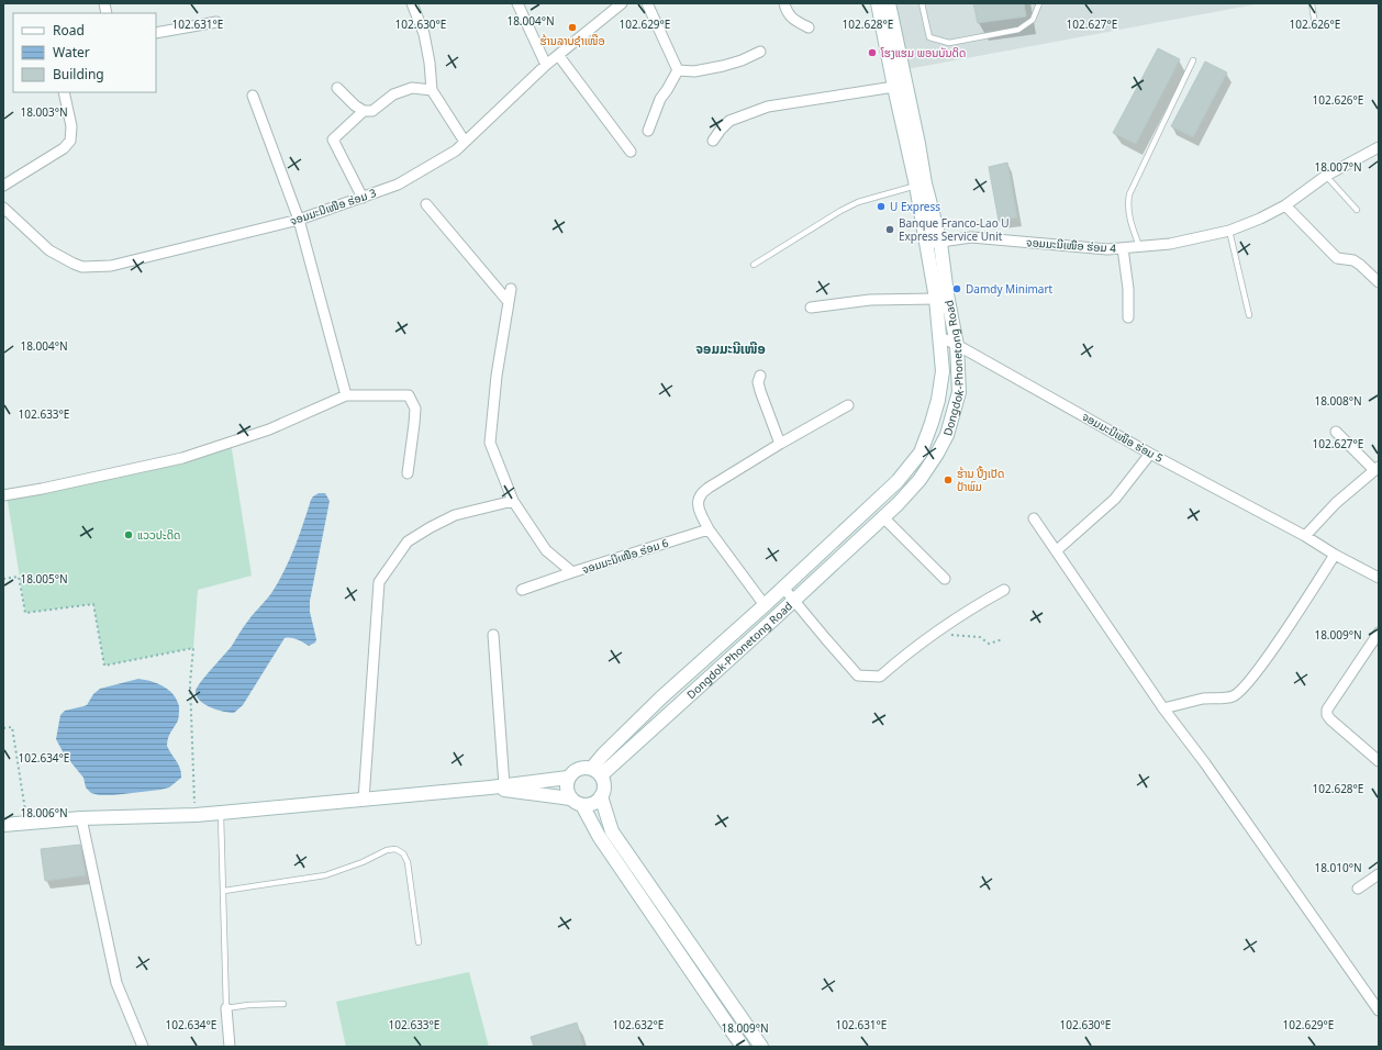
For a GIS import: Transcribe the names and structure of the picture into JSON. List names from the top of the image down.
{
  "streets": {
    "main road": ["Dongdok-Phonetong Road"],
    "street": [
      "ຈອມມະນີເໜືອ ຮ່ອມ 3",
      "ຈອມມະນີເໜືອ ຮ່ອມ 4",
      "ຈອມມະນີເໜືອ ຮ່ອມ 5",
      "ຈອມມະນີເໜືອ ຮ່ອມ 6"
    ]
  },
  "crossings": [
    ["ຈອມມະນີເໜືອ ຮ່ອມ 4", "Dongdok-Phonetong Road"],
    ["Dongdok-Phonetong Road", "ຈອມມະນີເໜືອ ຮ່ອມ 5"]
  ],
  "districts": ["ຈອມມະນີເໜືອ"],
  "places": [
    "ຮ້ານລາບຊຳເໜືອ",
    "ໂຮງແຮມ ພອນບັນດິດ",
    "U Express",
    "Banque Franco-Lao U Express Service Unit",
    "Damdy Minimart",
    "ຮ້ານ ປີ້ງເປັດ ປ້າພົມ",
    "ແວວປະດິດ"
  ],
  "legend": ["Road", "Water", "Building"],
  "coordinates": [
    "18.004°N",
    "102.631°E",
    "102.630°E",
    "102.629°E",
    "102.628°E",
    "102.627°E",
    "102.626°E",
    "18.003°N",
    "18.007°N",
    "18.008°N",
    "102.633°E",
    "18.005°N",
    "18.009°N",
    "102.634°E",
    "18.006°N",
    "18.010°N",
    "102.632°E"
  ]
}
